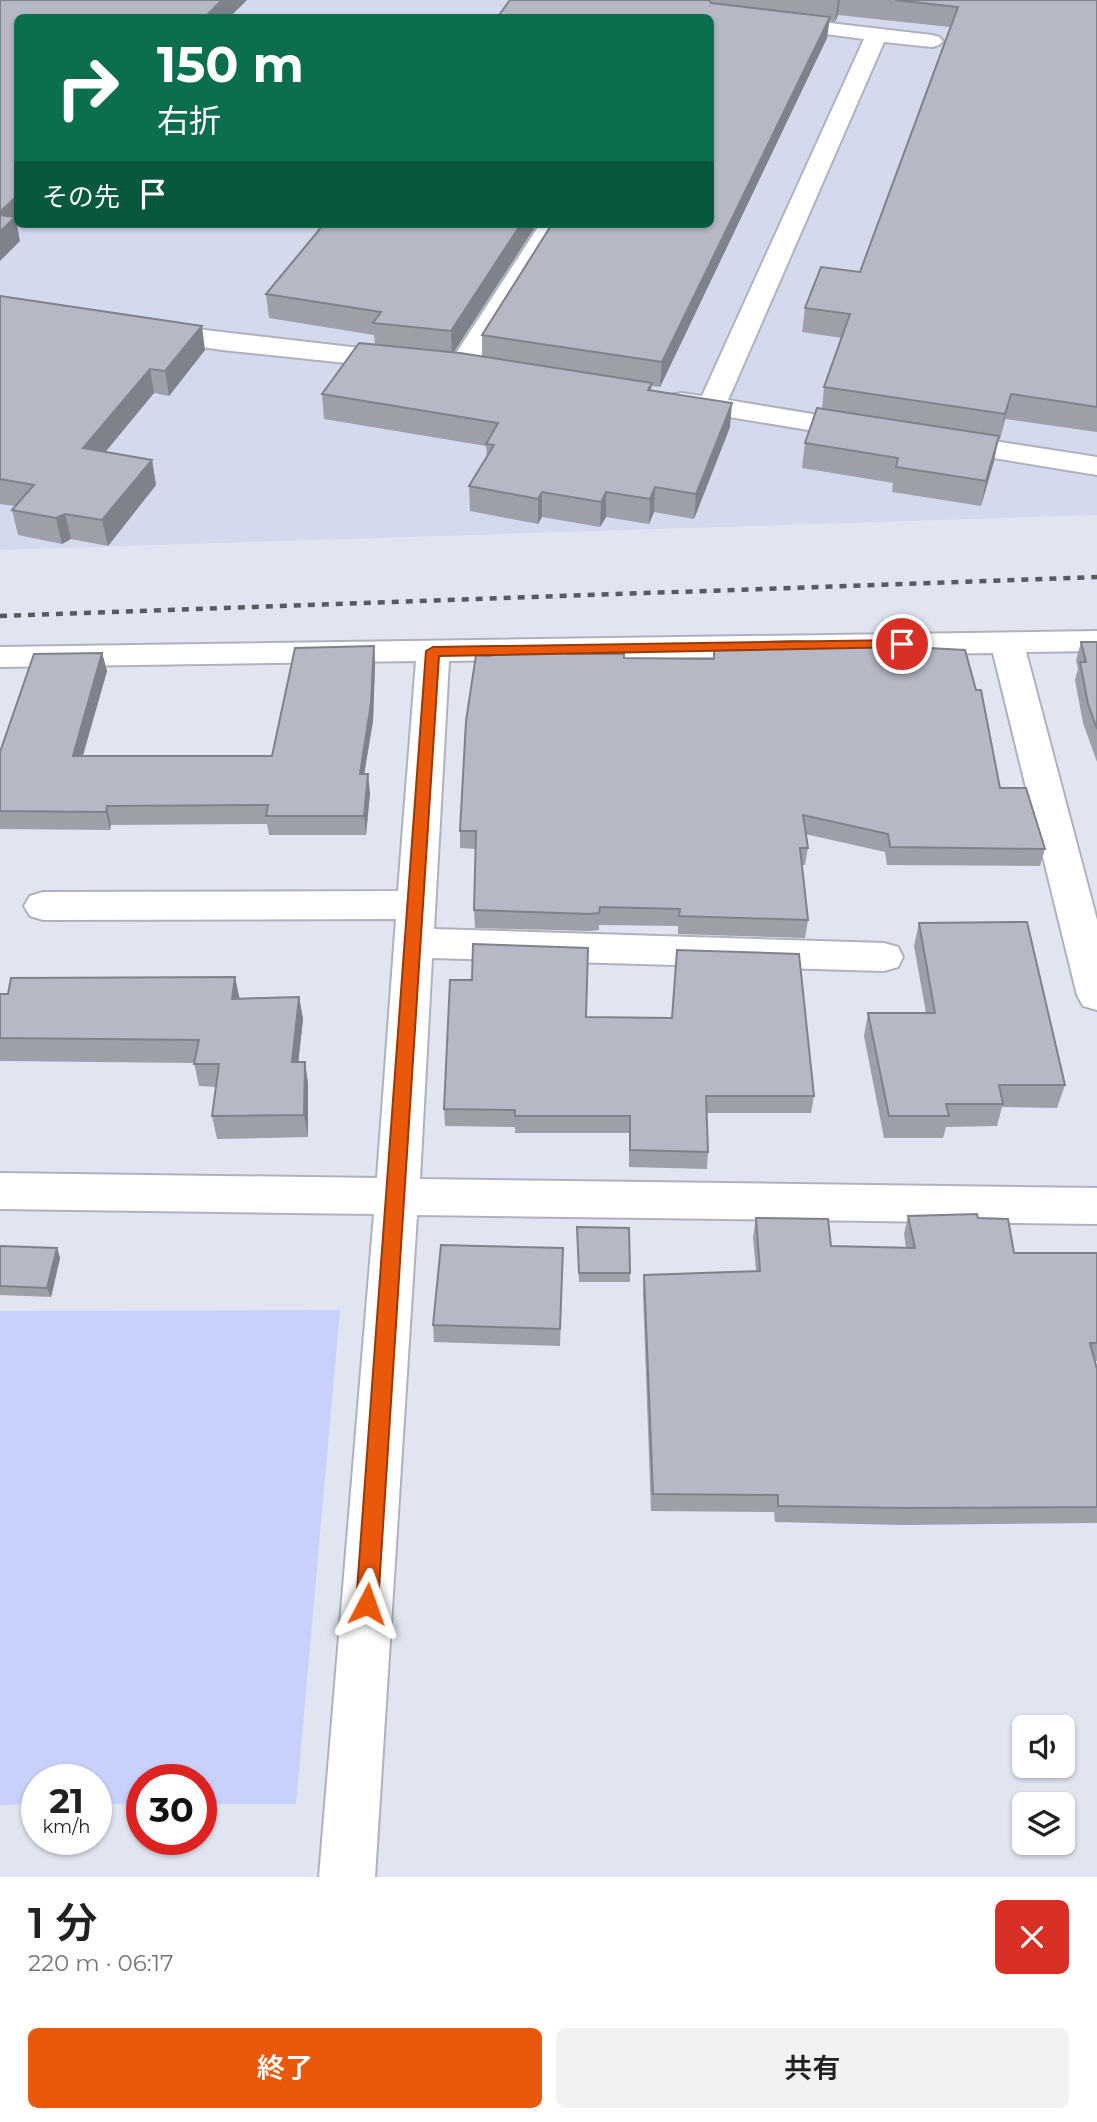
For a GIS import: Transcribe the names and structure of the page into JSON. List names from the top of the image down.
{
  "page": {
    "turn": ["150 m", "右折"],
    "then": "その先",
    "speed": "21 km/h",
    "limit": "30",
    "heading": ["1 分", "220 m · 06:17"],
    "buttons": ["終了", "共有"]
  }
}
